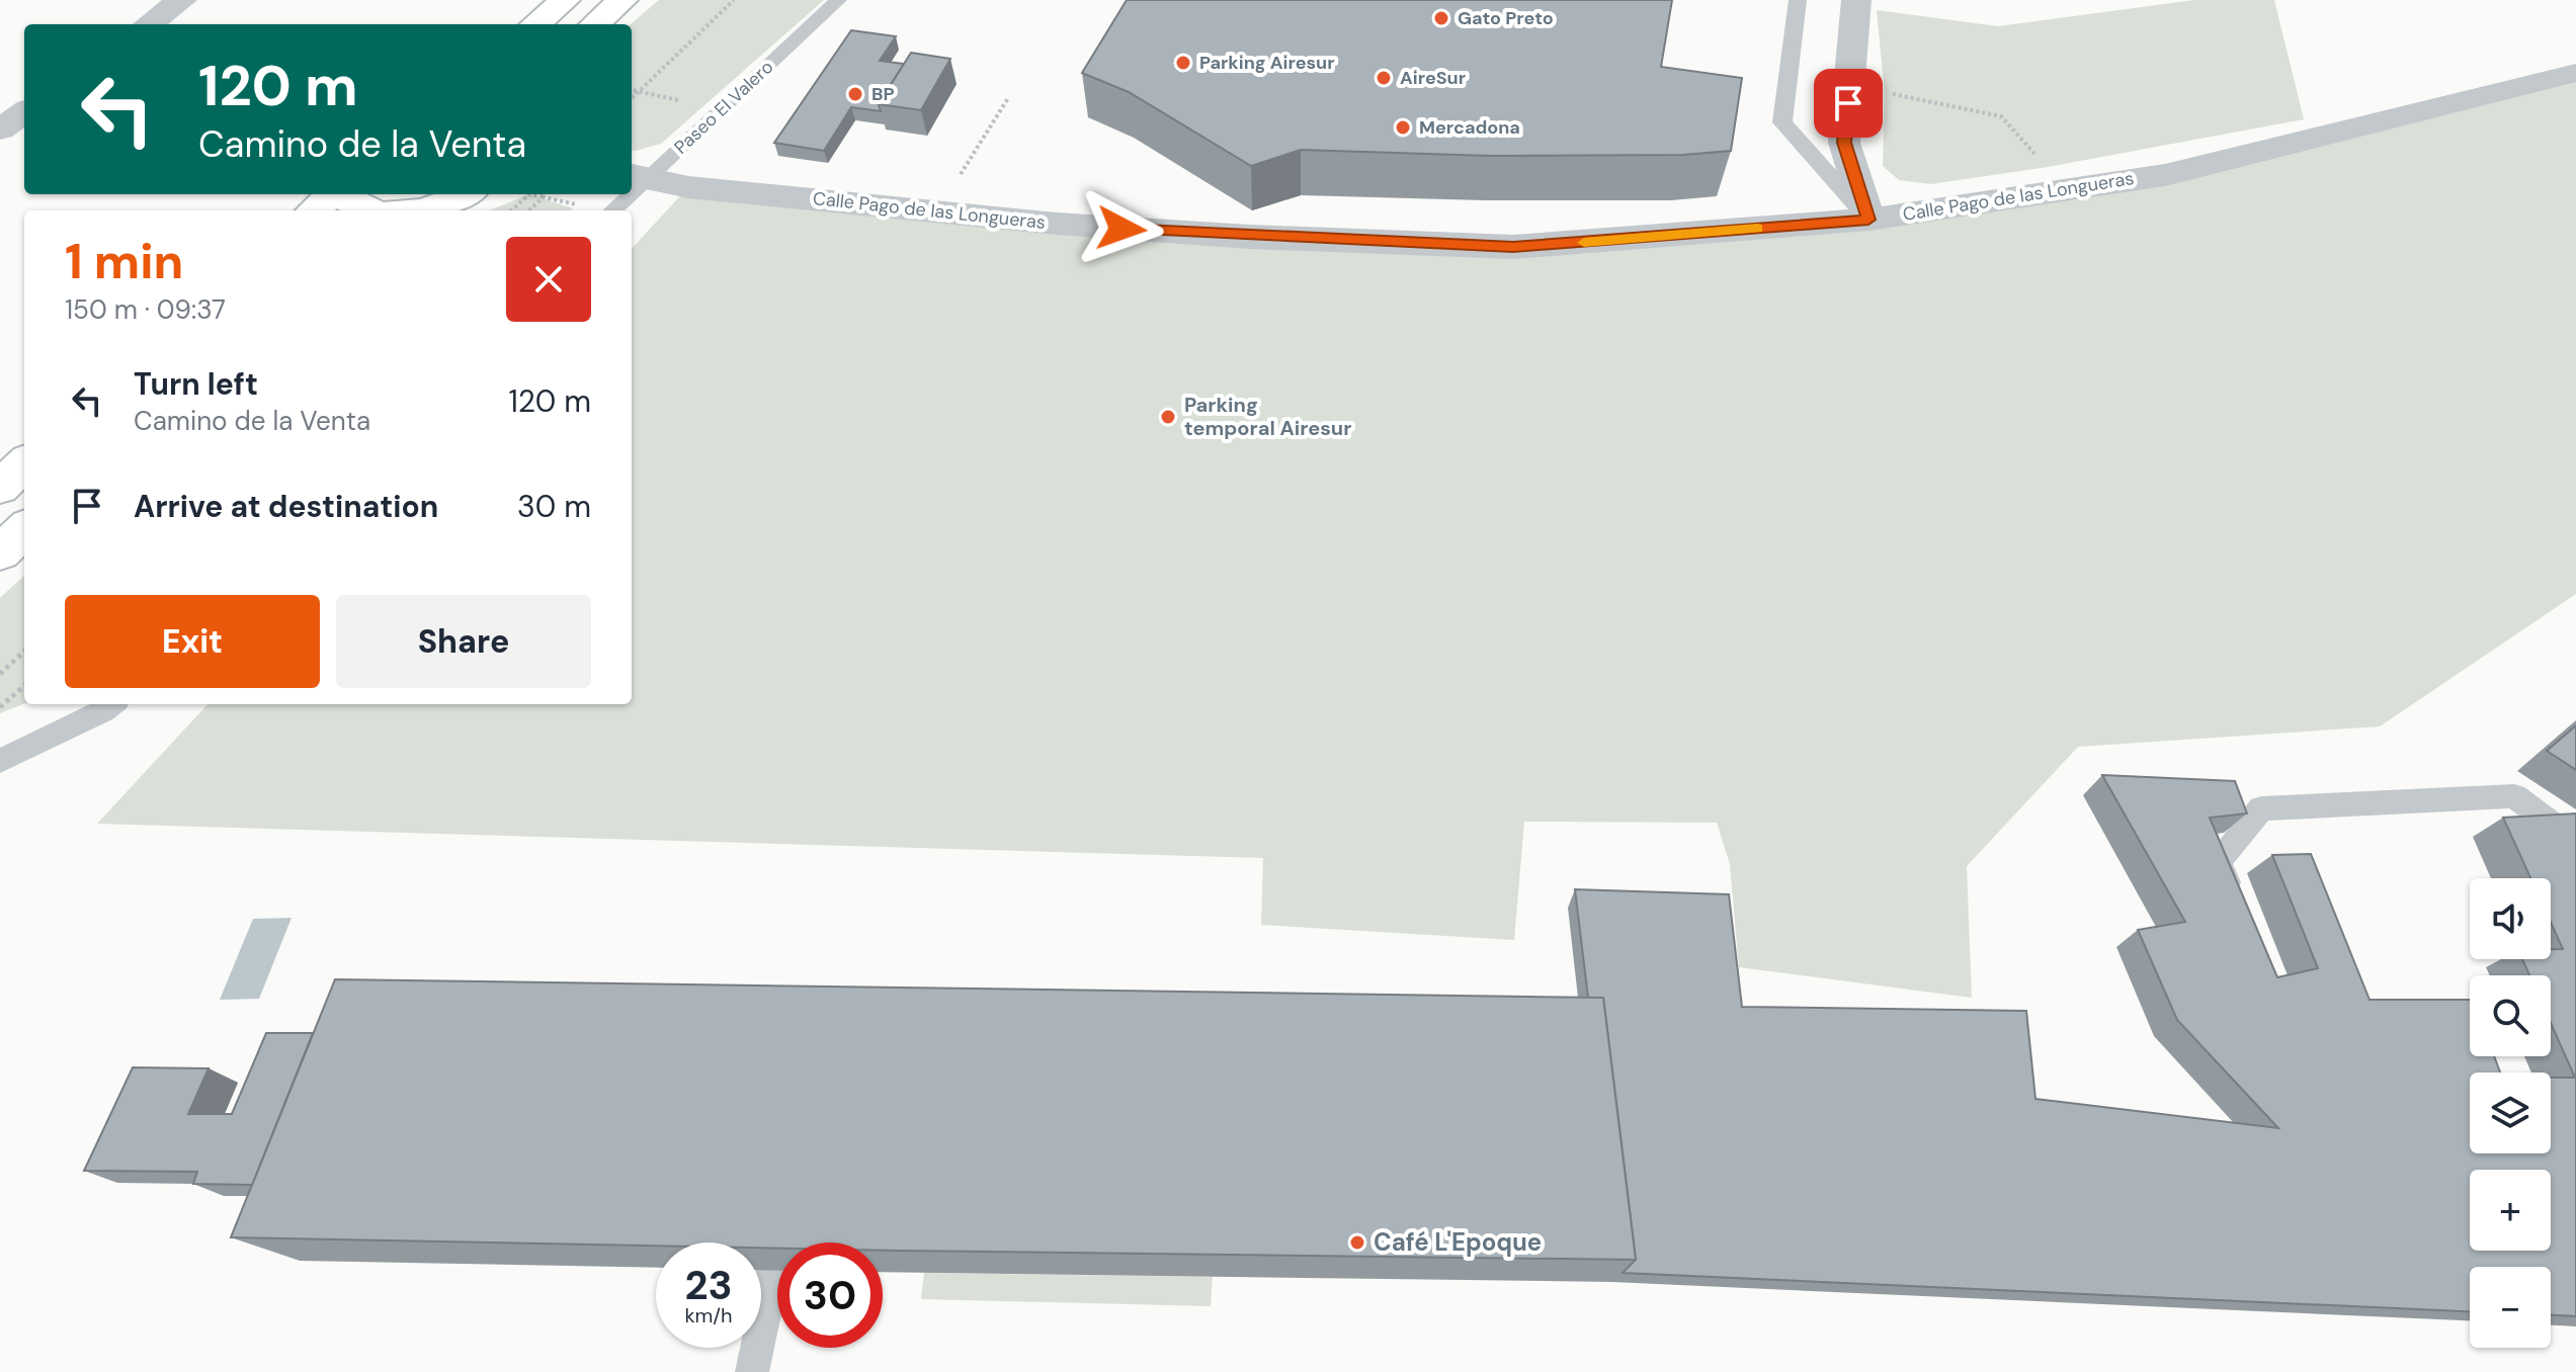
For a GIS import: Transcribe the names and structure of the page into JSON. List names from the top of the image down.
{
  "streets": {
    "street": ["Calle Pago de las Longueras"],
    "lane": ["Paseo El Valero"]
  },
  "crossings": [
    ["Paseo El Valero", "Calle Pago de las Longueras"]
  ],
  "places": [
    "Gato Preto",
    "Parking Airesur",
    "AireSur",
    "BP",
    "Mercadona",
    "Parking temporal Airesur",
    "Café L'Epoque"
  ],
  "page": {
    "turn": ["120 m", "Camino de la Venta"],
    "heading": ["1 min", "150 m · 09:37"],
    "list": [
      {
        "name": "Turn left",
        "note": "Camino de la Venta",
        "value": "120 m"
      },
      {
        "name": "Arrive at destination",
        "value": "30 m"
      }
    ],
    "buttons": ["Exit", "Share"],
    "map_buttons": ["+", "−"],
    "speed": "23 km/h",
    "limit": "30"
  }
}
